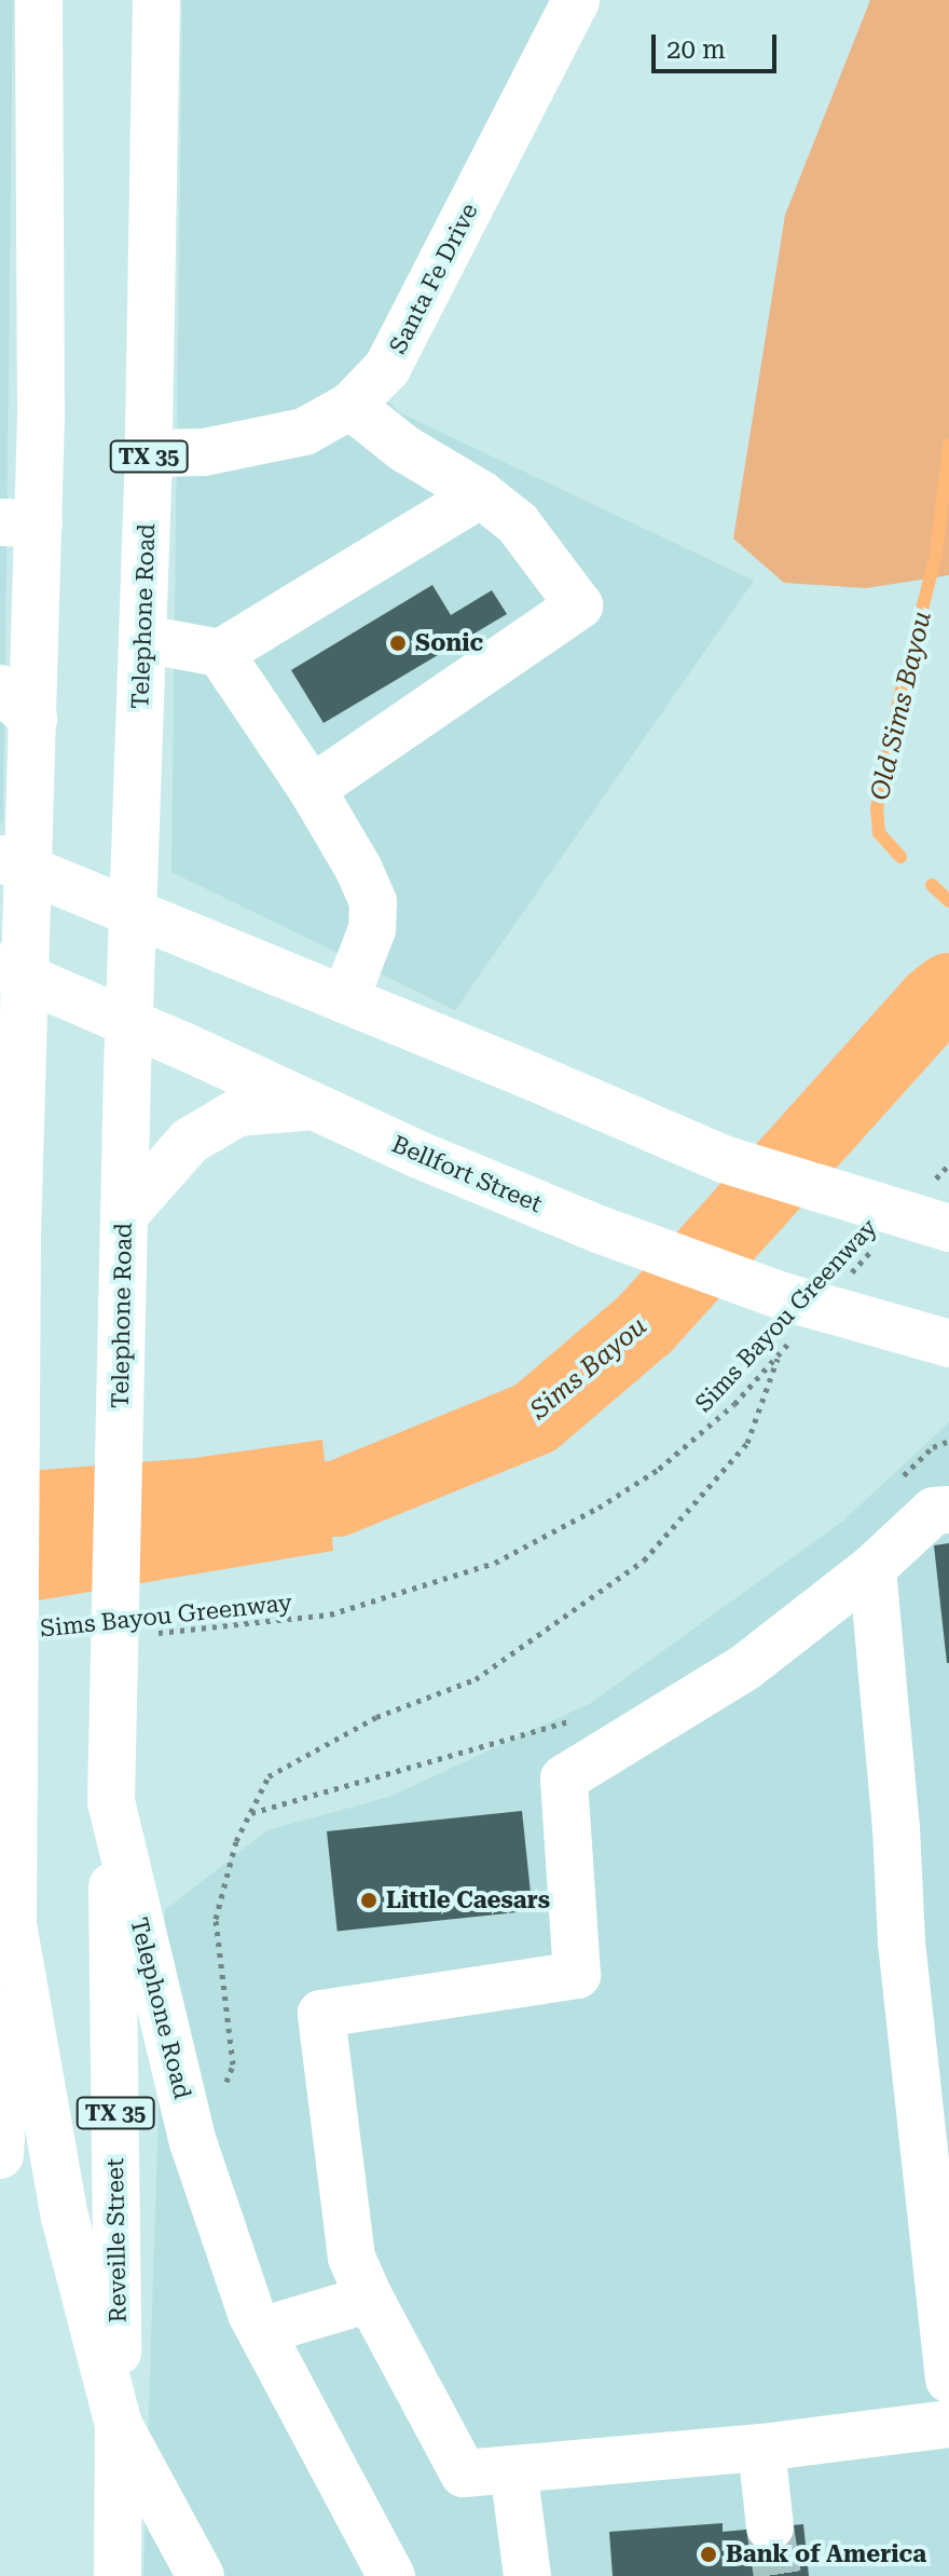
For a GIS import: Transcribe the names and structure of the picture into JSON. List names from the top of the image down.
{
  "streets": {
    "main road": [
      "Santa Fe Drive",
      "TX 35",
      "Telephone Road",
      "Bellfort Street",
      "Reveille Street"
    ],
    "path": ["Sims Bayou Greenway"]
  },
  "crossings": [
    ["Santa Fe Drive", "Telephone Road"],
    ["Telephone Road", "Bellfort Street"],
    ["Telephone Road", "Reveille Street"]
  ],
  "water": ["Old Sims Bayou", "Sims Bayou"],
  "places": ["Sonic", "Little Caesars", "Bank of America"],
  "scale_bar": "20 m"
}
